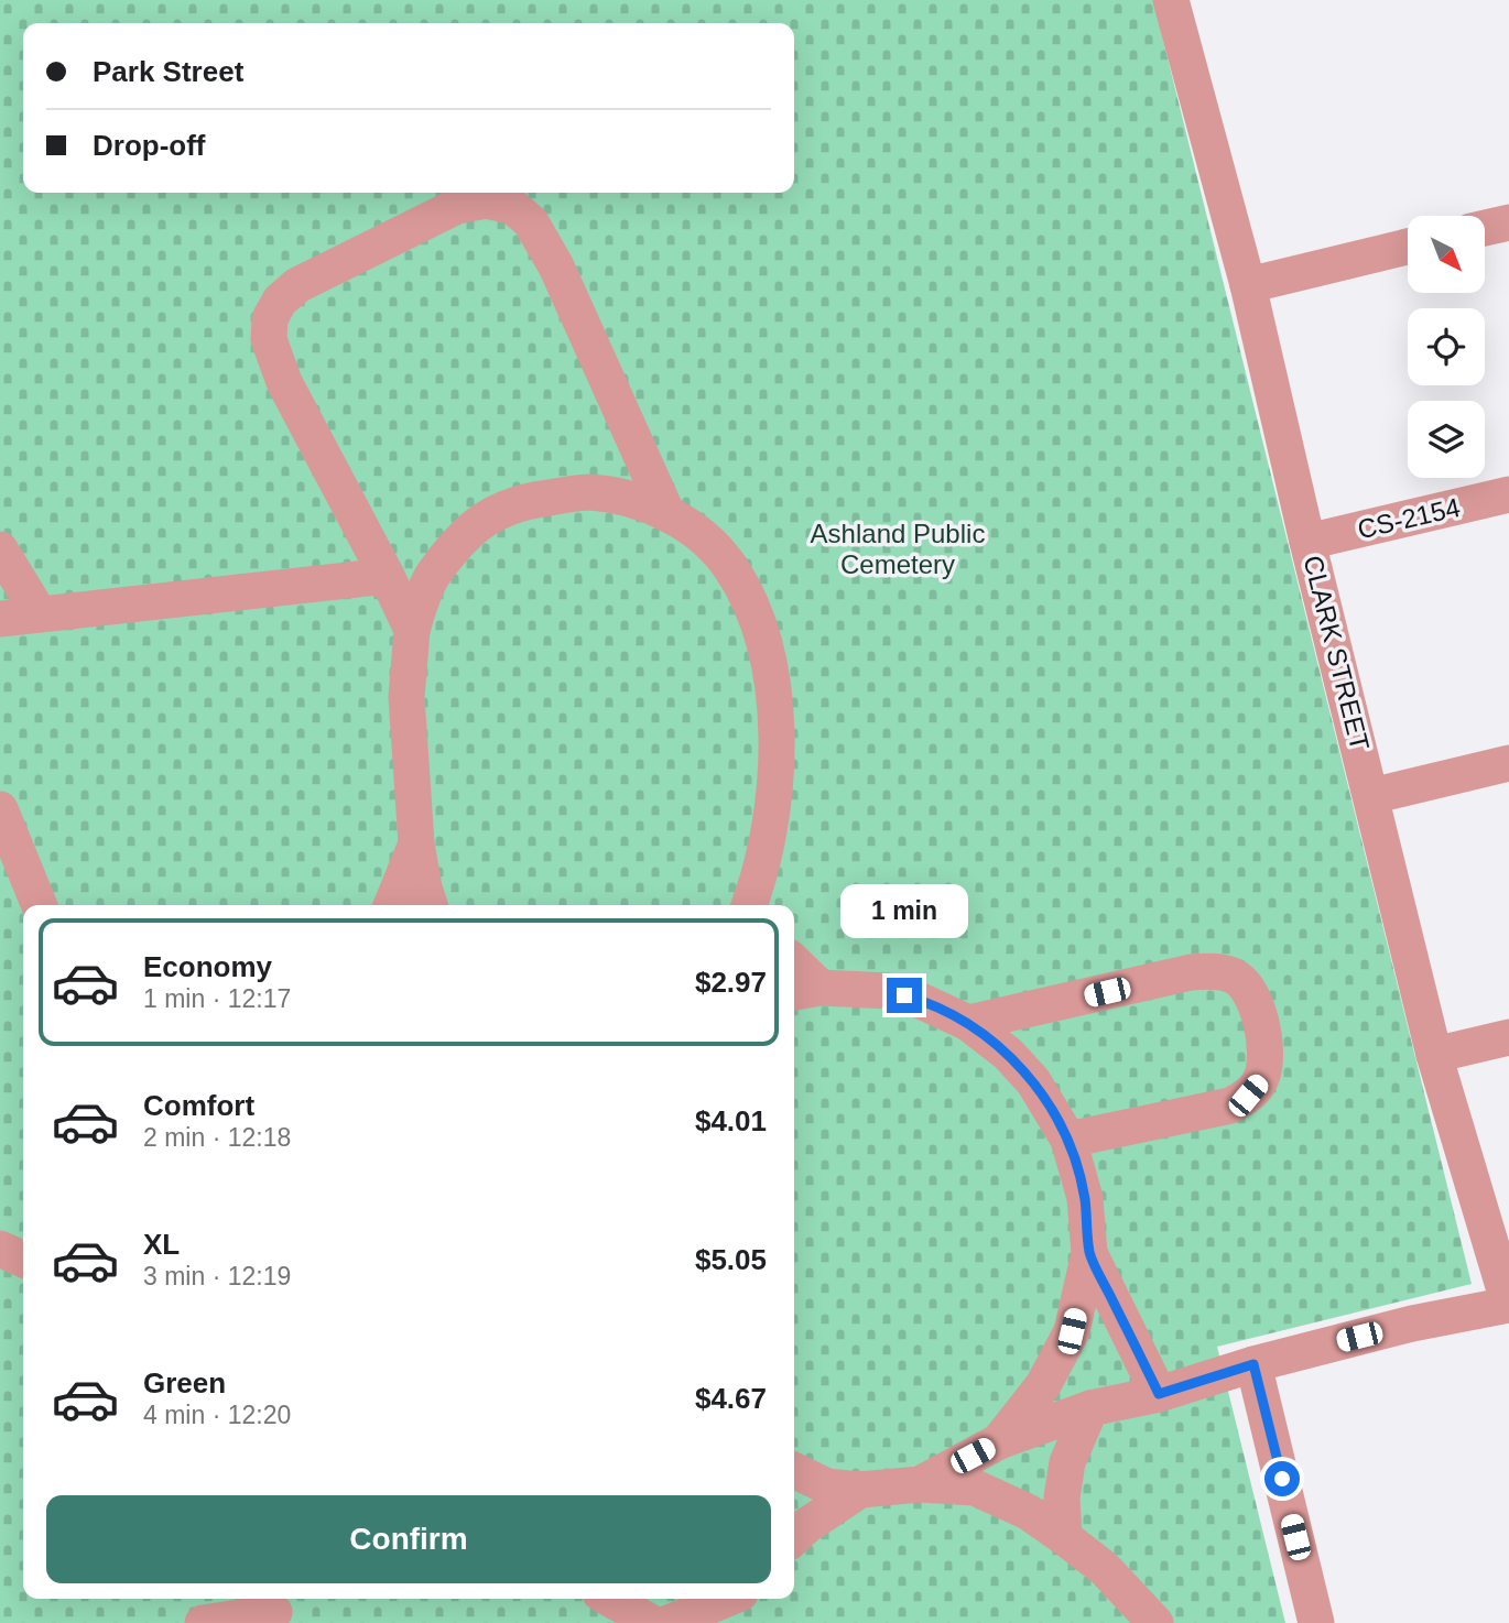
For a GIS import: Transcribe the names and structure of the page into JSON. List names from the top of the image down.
{
  "streets": {
    "street": ["CS-2154", "CLARK STREET"]
  },
  "crossings": [
    ["CS-2154", "CLARK STREET"]
  ],
  "parks": ["Ashland Public Cemetery"],
  "north": "bottom right",
  "page": {
    "banner": ["Park Street", "Drop-off"],
    "bubble": "1 min",
    "list": [
      {
        "name": "Economy",
        "note": "1 min · 12:17",
        "value": "$2.97"
      },
      {
        "name": "Comfort",
        "note": "2 min · 12:18",
        "value": "$4.01"
      },
      {
        "name": "XL",
        "note": "3 min · 12:19",
        "value": "$5.05"
      },
      {
        "name": "Green",
        "note": "4 min · 12:20",
        "value": "$4.67"
      }
    ],
    "buttons": "Confirm"
  }
}
